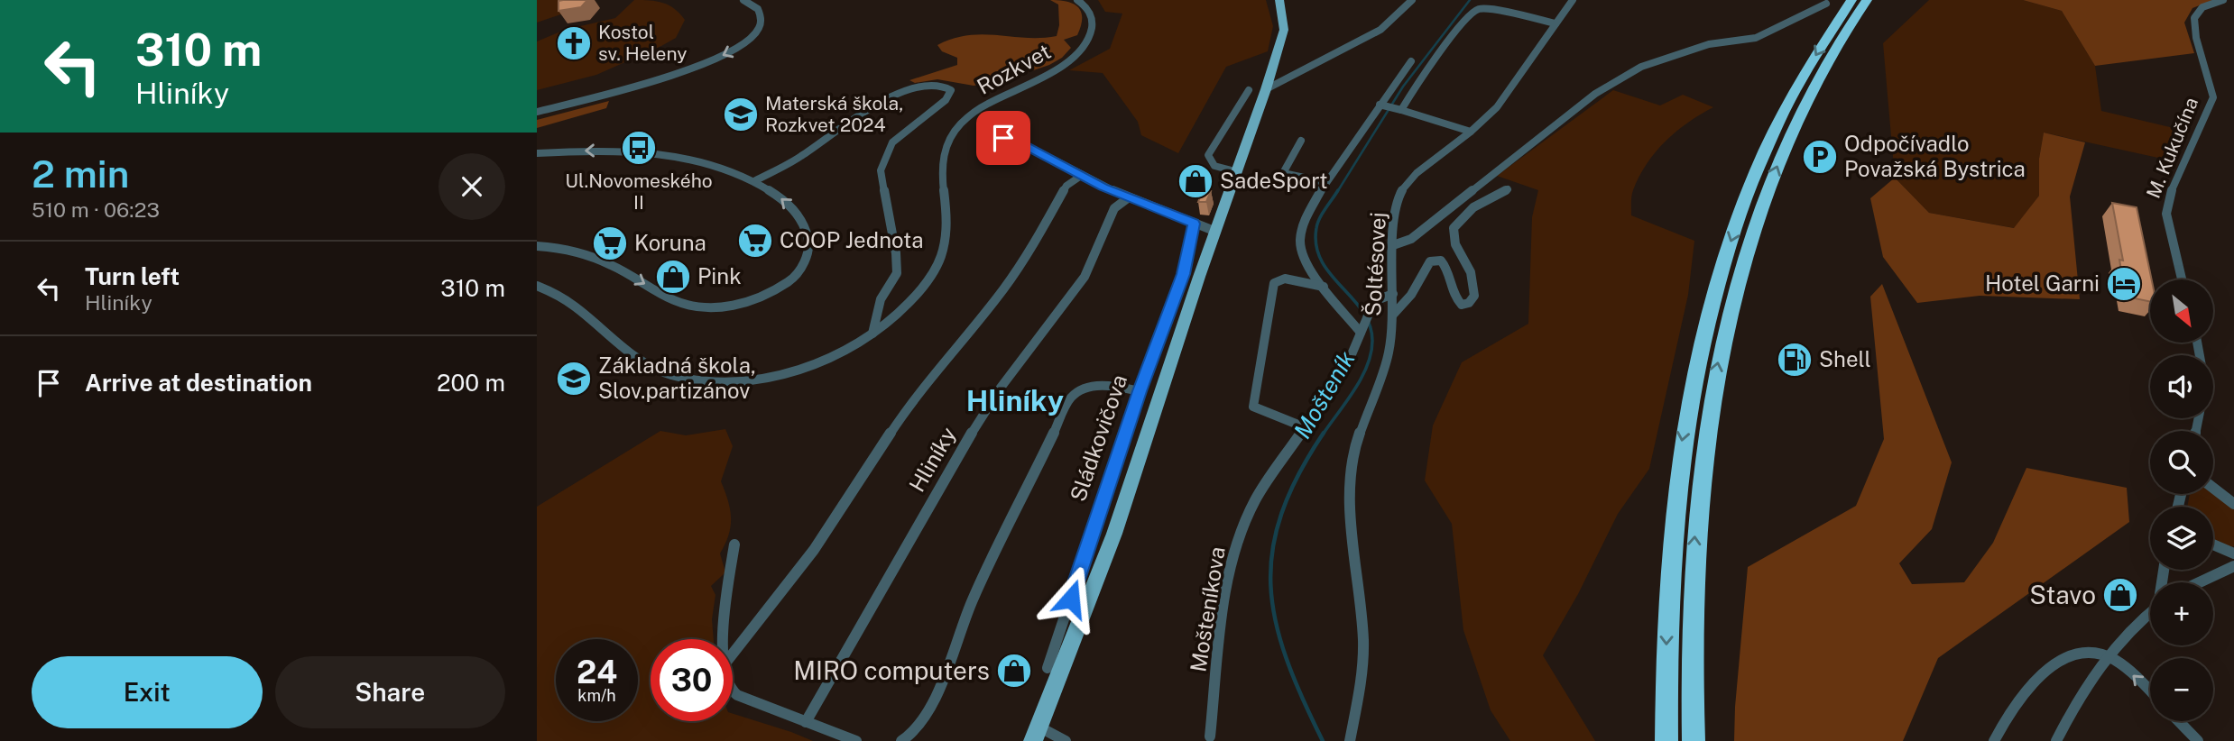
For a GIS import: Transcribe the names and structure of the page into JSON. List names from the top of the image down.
{
  "streets": {
    "main road": ["Sládkovičova"],
    "street": [
      "Rozkvet",
      "M. Kukučína",
      "Šoltésovej",
      "Hliníky",
      "Mošteníkova"
    ]
  },
  "districts": ["Hliníky"],
  "water": ["Mošteník"],
  "places": {
    "church": ["Kostol sv. Heleny"],
    "school or university": ["Materská škola, Rozkvet 2024", "Základná škola, Slov.partizánov"],
    "bus stop": ["Ul.Novomeského II"],
    "parking": ["Odpočívadlo Považská Bystrica"],
    "shop": [
      "SadeSport",
      "Pink",
      "Stavo",
      "MIRO computers"
    ],
    "supermarket": ["COOP Jednota", "Koruna"],
    "hotel": ["Hotel Garni"],
    "fuel station": ["Shell"]
  },
  "north": "bottom right",
  "page": {
    "turn": ["310 m", "Hliníky"],
    "heading": ["2 min", "510 m · 06:23"],
    "list": [
      {
        "name": "Turn left",
        "note": "Hliníky",
        "value": "310 m"
      },
      {
        "name": "Arrive at destination",
        "value": "200 m"
      }
    ],
    "map_buttons": ["+", "−"],
    "speed": "24 km/h",
    "limit": "30",
    "buttons": ["Exit", "Share"]
  }
}
